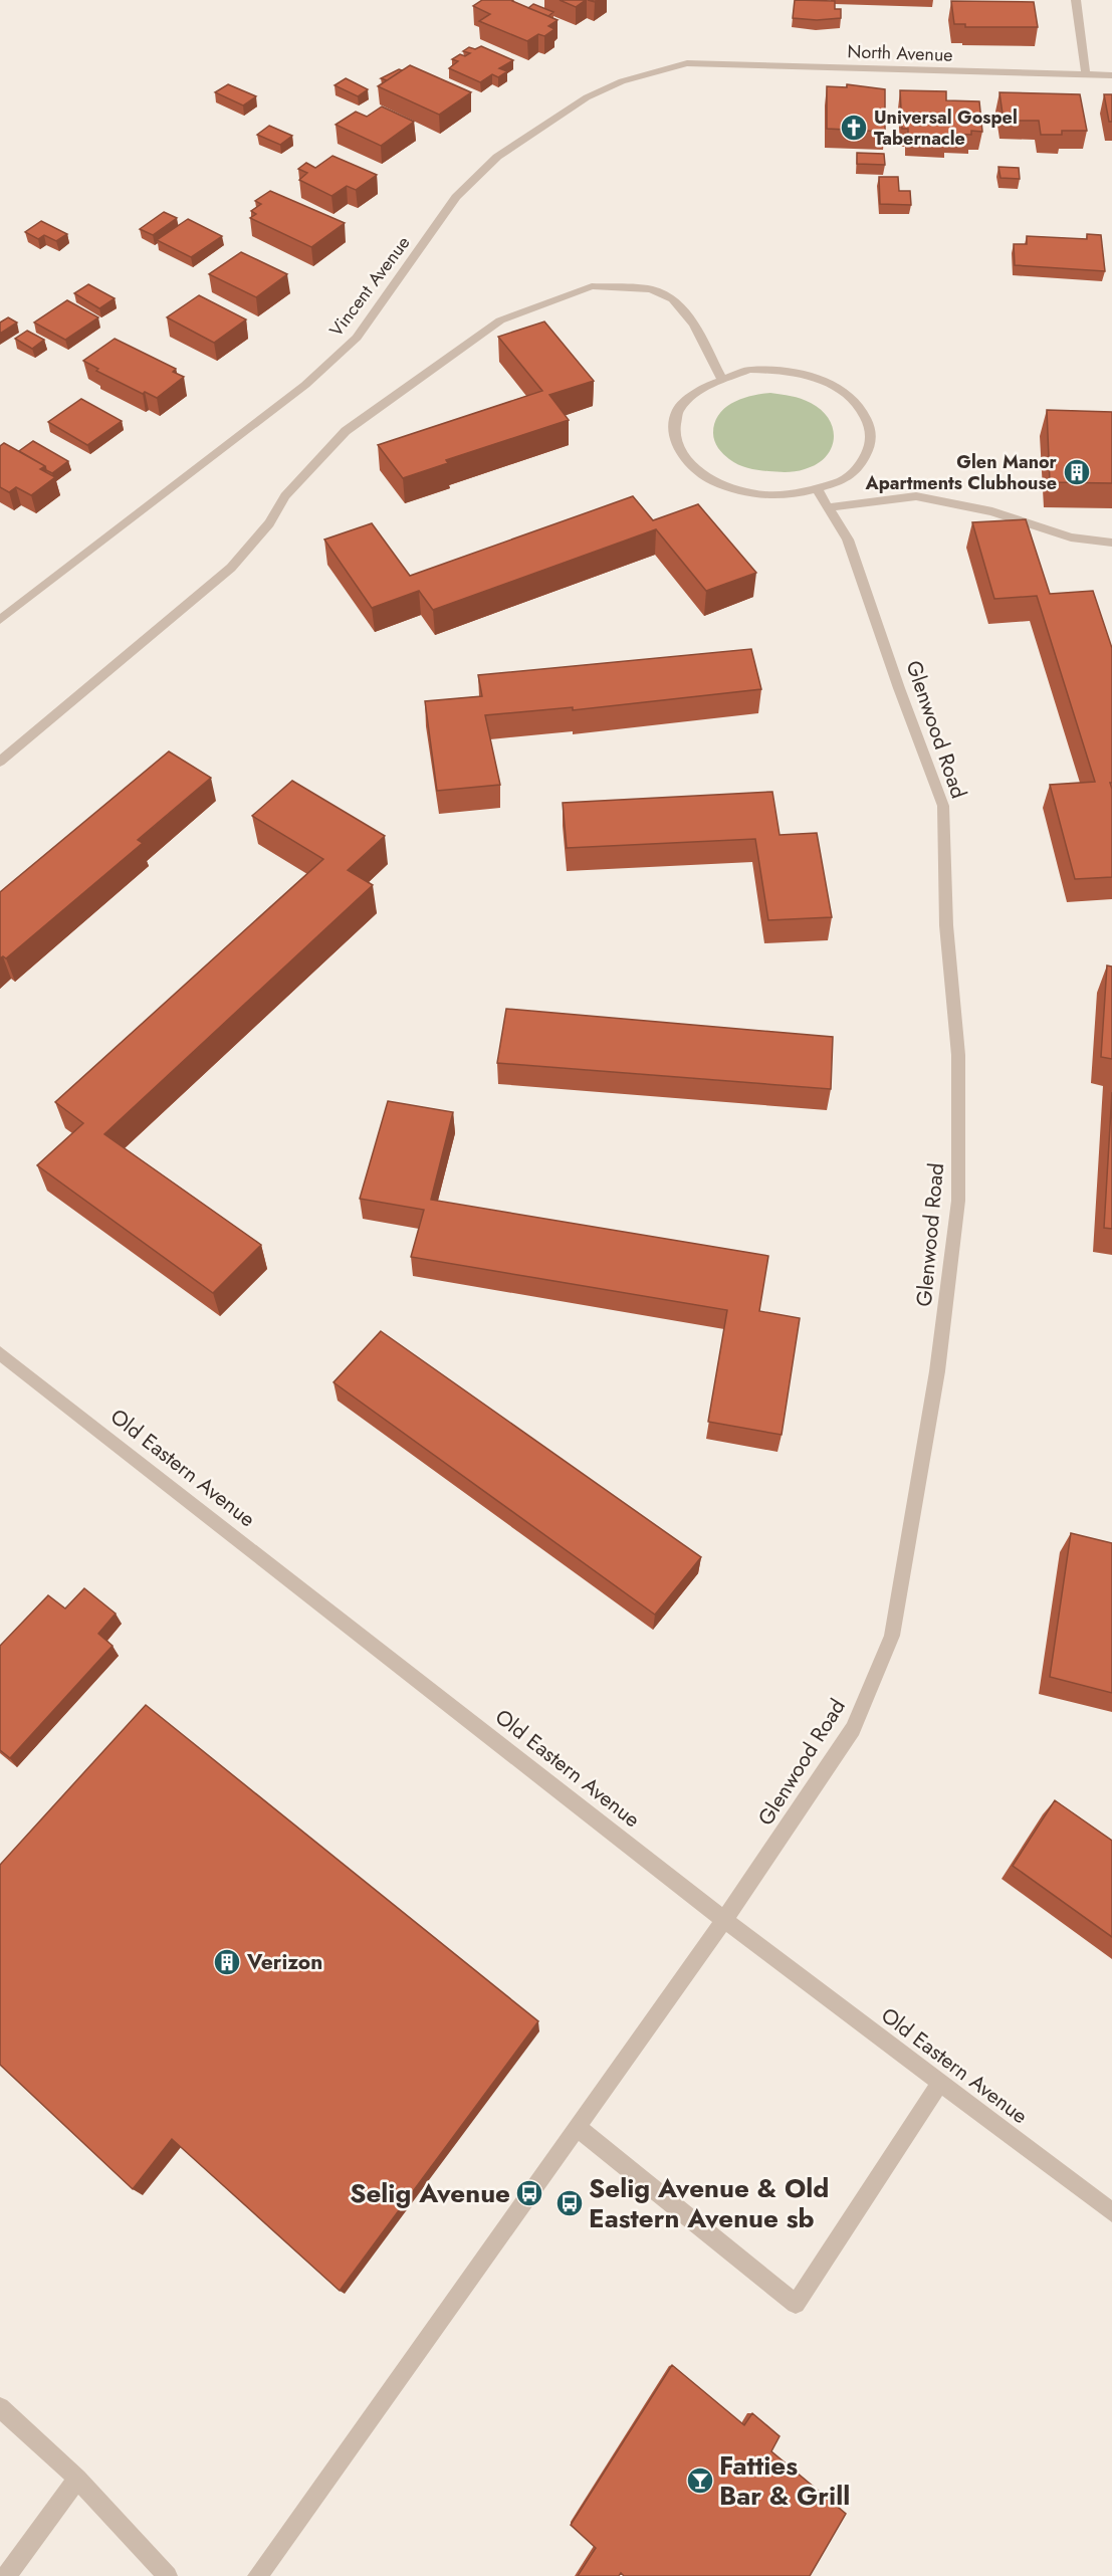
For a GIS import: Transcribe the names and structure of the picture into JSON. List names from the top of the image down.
{
  "streets": {
    "street": [
      "North Avenue",
      "Vincent Avenue",
      "Glenwood Road",
      "Old Eastern Avenue"
    ]
  },
  "crossings": [
    ["North Avenue", "Vincent Avenue"],
    ["Glenwood Road", "Old Eastern Avenue"]
  ],
  "places": {
    "church": ["Universal Gospel Tabernacle"],
    "building": ["Glen Manor Apartments Clubhouse", "Verizon"],
    "bus stop": ["Selig Avenue", "Selig Avenue & Old Eastern Avenue sb"],
    "bar": ["Fatties Bar & Grill"]
  }
}
